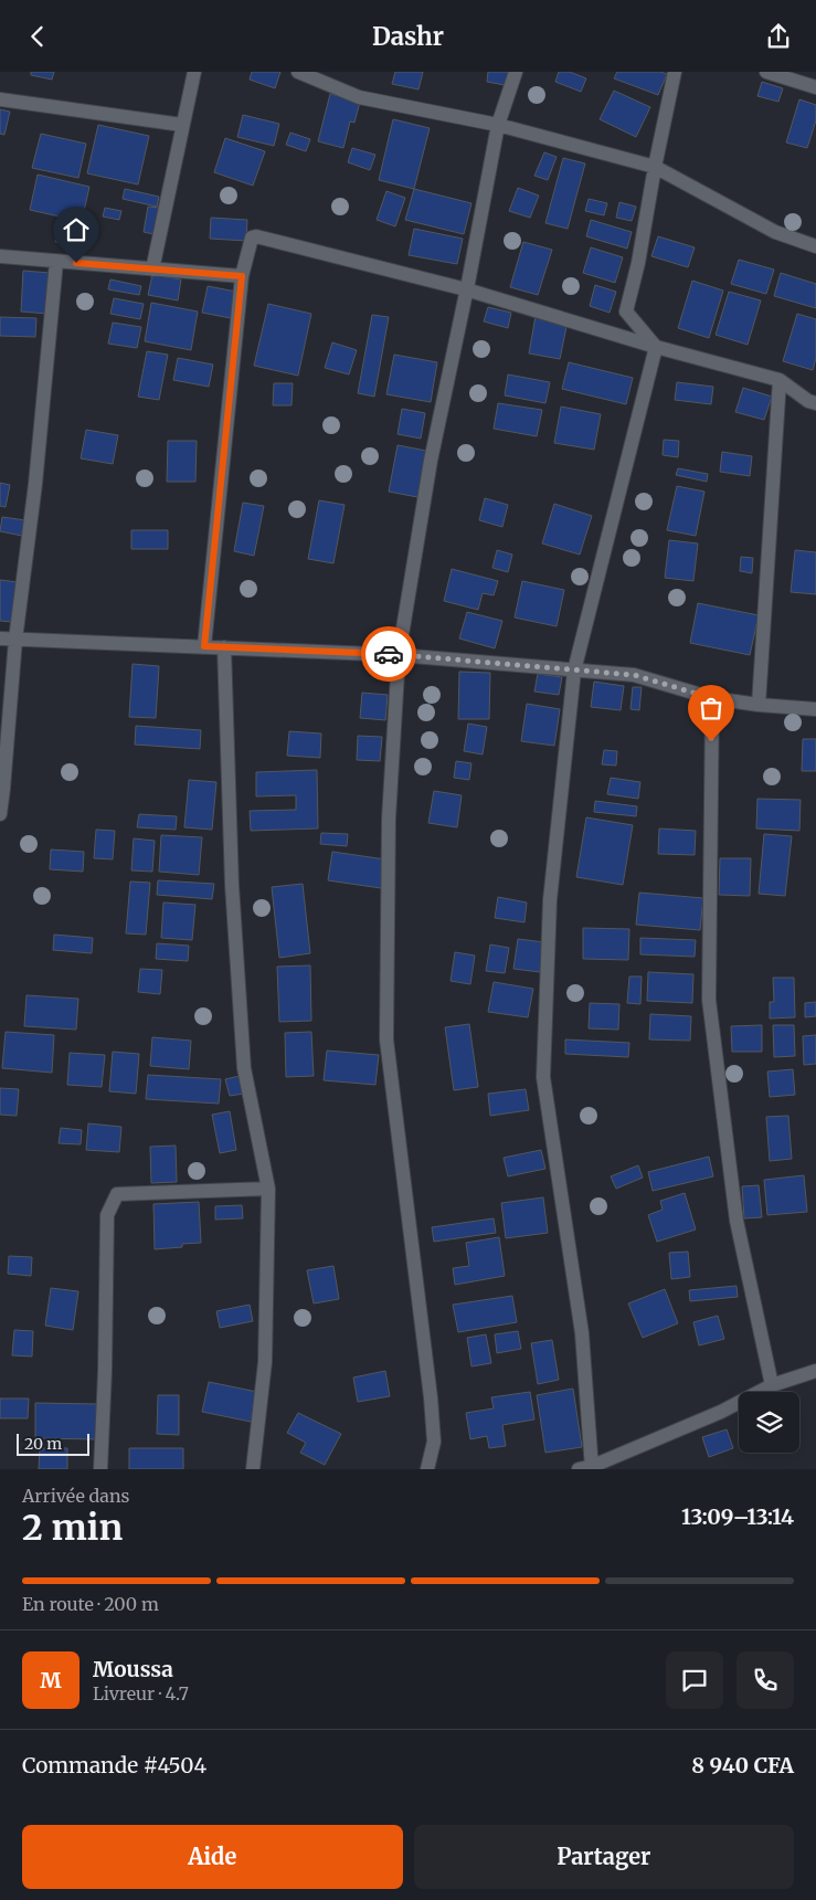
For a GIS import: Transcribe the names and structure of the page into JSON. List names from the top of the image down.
{
  "scale_bar": "20 m",
  "page": {
    "header": "Dashr",
    "scale": "20 m",
    "heading": ["2 min", "Arrivée dans", "13:09–13:14"],
    "panel": [
      "Moussa",
      "Livreur · 4.7",
      "Commande #4504",
      "8 940 CFA"
    ],
    "bar": "En route · 200 m",
    "round": "M",
    "buttons": ["Aide", "Partager"]
  }
}
